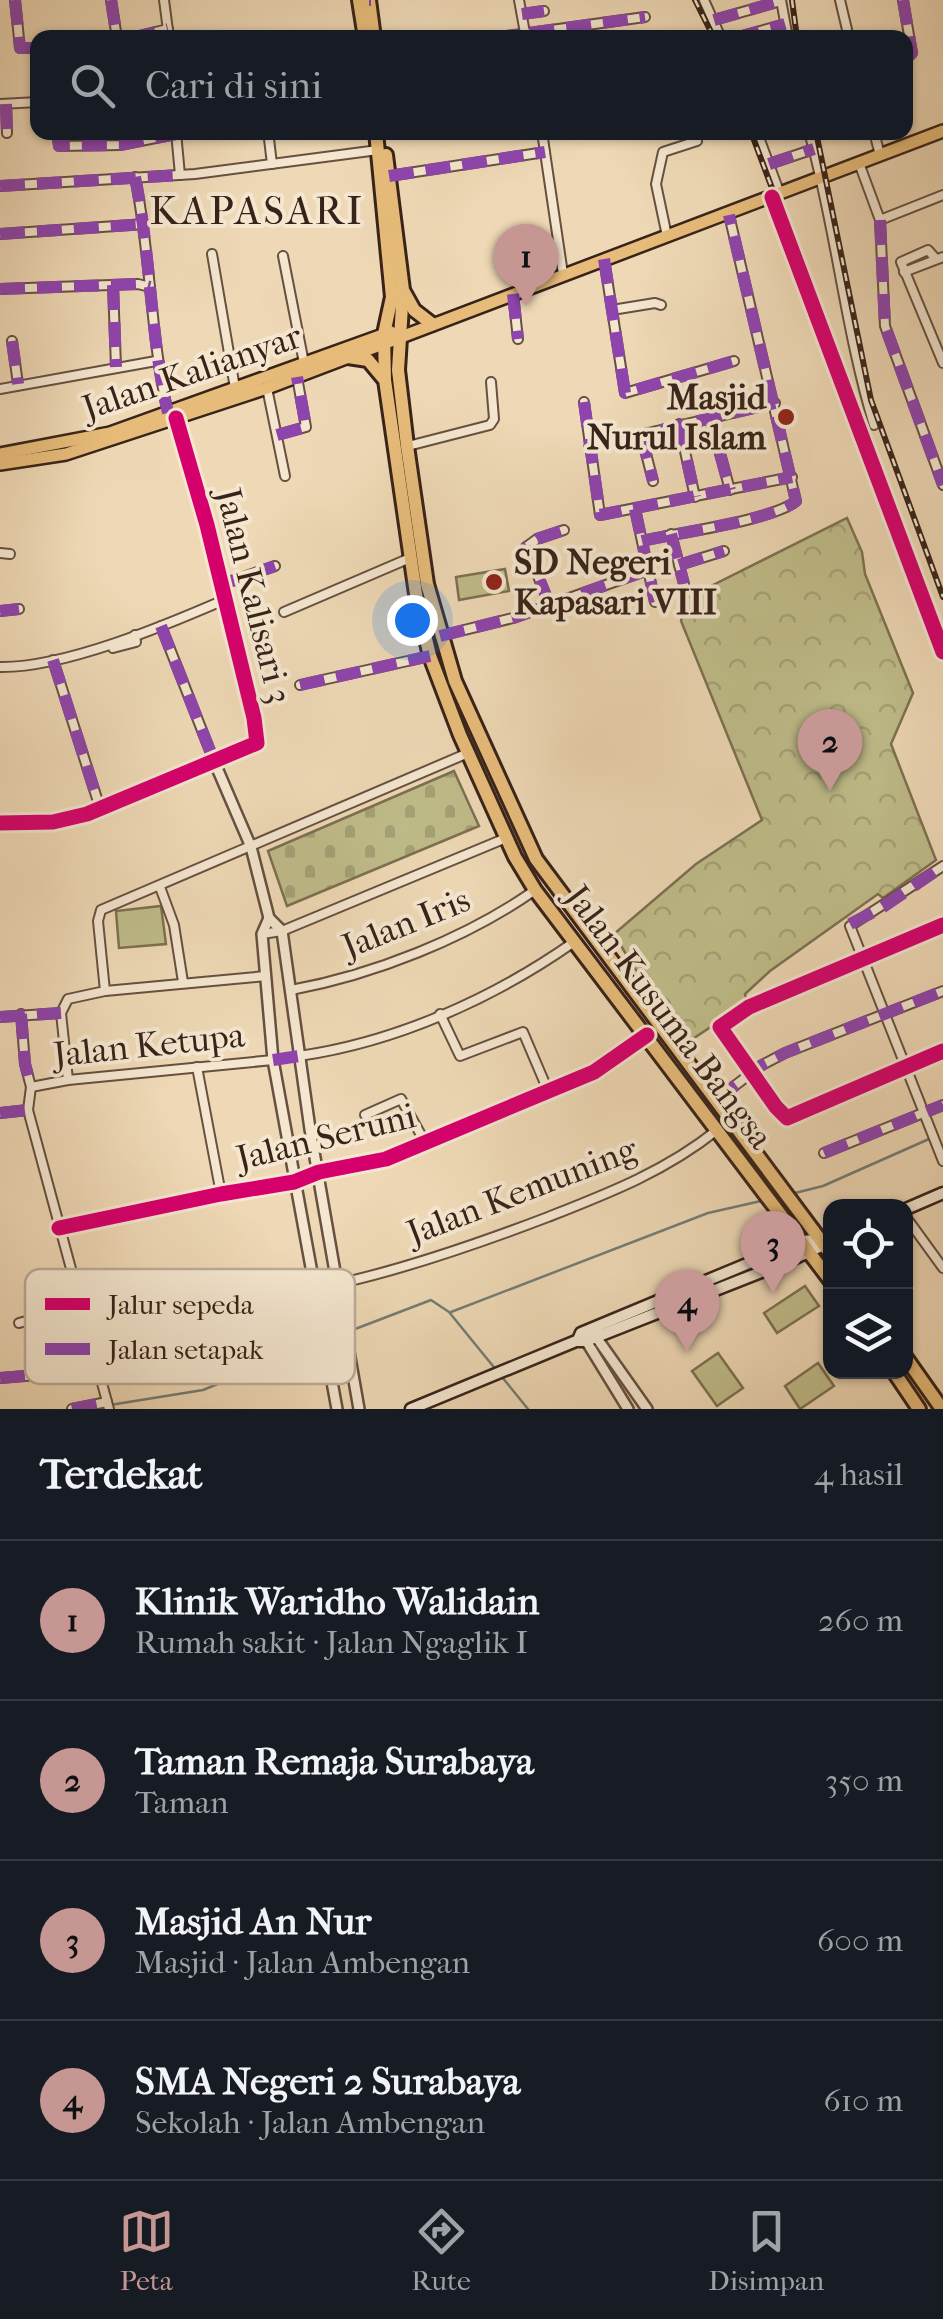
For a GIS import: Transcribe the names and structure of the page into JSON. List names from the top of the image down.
{
  "streets": {
    "highway": ["Jalan Kusuma Bangsa"],
    "main road": ["Jalan Kalianyar"],
    "street": [
      "Jalan Kalisari 3",
      "Jalan Iris",
      "Jalan Ketupa",
      "Jalan Seruni",
      "Jalan Kemuning"
    ]
  },
  "crossings": [
    ["Jalan Kalianyar", "Jalan Kalisari 3"],
    ["Jalan Kalianyar", "Jalan Kusuma Bangsa"],
    ["Jalan Iris", "Jalan Kusuma Bangsa"],
    ["Jalan Kusuma Bangsa", "Jalan Seruni"],
    ["Jalan Kusuma Bangsa", "Jalan Kemuning"]
  ],
  "districts": ["KAPASARI"],
  "places": ["Masjid Nurul Islam", "SD Negeri Kapasari VIII"],
  "legend": ["Jalur sepeda", "Jalan setapak"],
  "page": {
    "search": "Cari di sini",
    "pins": [
      "1",
      "2",
      "3",
      "4"
    ],
    "heading": ["Terdekat", "4 hasil"],
    "list": [
      {
        "mark": "1",
        "name": "Klinik Waridho Walidain",
        "note": "Rumah sakit · Jalan Ngaglik I",
        "value": "260 m"
      },
      {
        "mark": "2",
        "name": "Taman Remaja Surabaya",
        "note": "Taman",
        "value": "350 m"
      },
      {
        "mark": "3",
        "name": "Masjid An Nur",
        "note": "Masjid · Jalan Ambengan",
        "value": "600 m"
      },
      {
        "mark": "4",
        "name": "SMA Negeri 2 Surabaya",
        "note": "Sekolah · Jalan Ambengan",
        "value": "610 m"
      }
    ],
    "nav": ["Peta", "Rute", "Disimpan"]
  }
}
